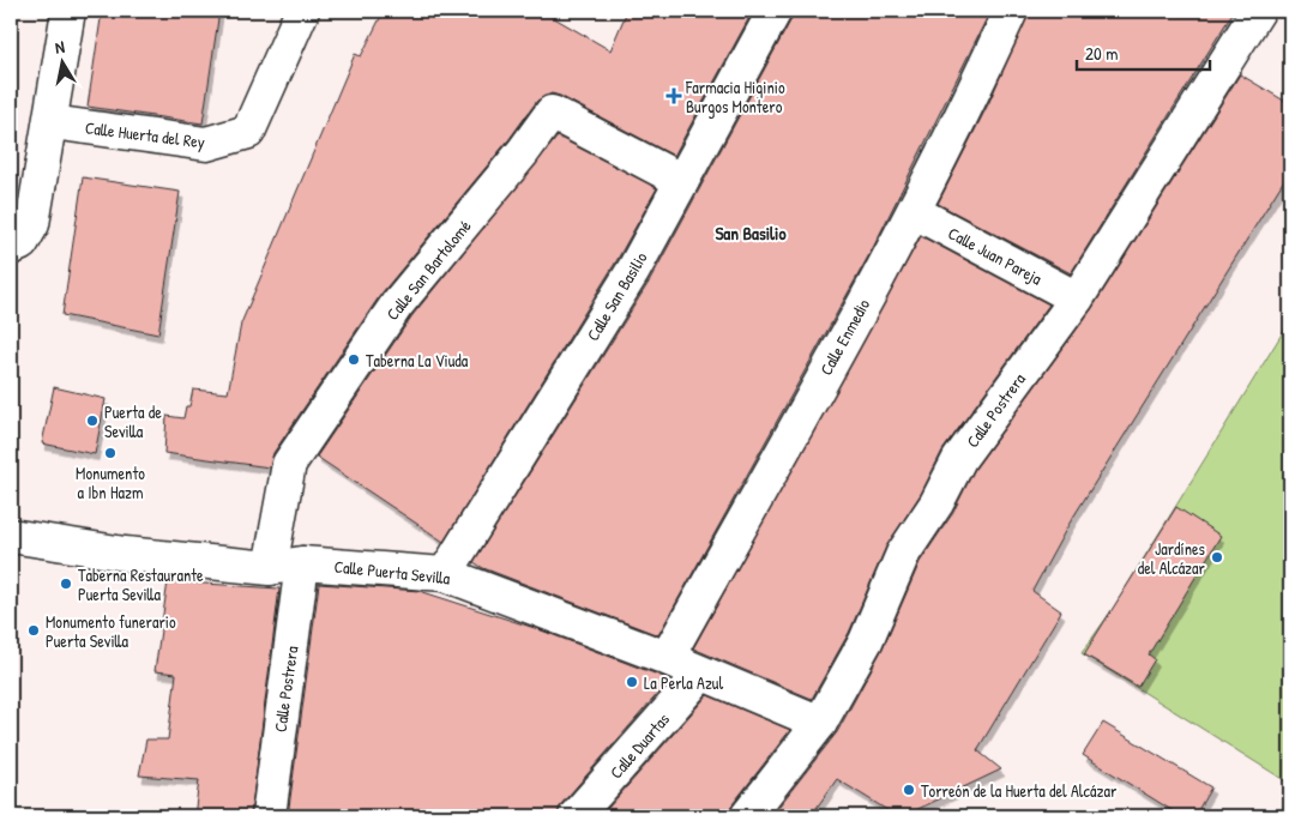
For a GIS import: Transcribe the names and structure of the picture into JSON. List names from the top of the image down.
{
  "streets": {
    "street": [
      "Calle Huerta del Rey",
      "Calle Juan Pareja",
      "Calle San Bartolomé",
      "Calle San Basilio",
      "Calle Enmedio",
      "Calle Postrera",
      "Calle Puerta Sevilla",
      "Calle Duartas"
    ]
  },
  "crossings": [
    ["Calle Juan Pareja", "Calle Enmedio"],
    ["Calle Juan Pareja", "Calle Postrera"],
    ["Calle San Bartolomé", "Calle San Basilio"],
    ["Calle San Bartolomé", "Calle Puerta Sevilla"],
    ["Calle San Basilio", "Calle Puerta Sevilla"],
    ["Calle Enmedio", "Calle Puerta Sevilla"],
    ["Calle Postrera", "Calle Puerta Sevilla"],
    ["Calle Puerta Sevilla", "Calle Duartas"]
  ],
  "districts": ["San Basilio"],
  "places": {
    "health": ["Farmacia Higinio Burgos Montero"],
    "other": [
      "Taberna La Viuda",
      "Puerta de Sevilla",
      "Monumento a Ibn Hazm",
      "Jardínes del Alcázar",
      "Taberna Restaurante Puerta Sevilla",
      "Monumento funerario Puerta Sevilla",
      "La Perla Azul",
      "Torreón de la Huerta del Alcázar"
    ]
  },
  "scale_bar": "20 m",
  "north": "top"
}
